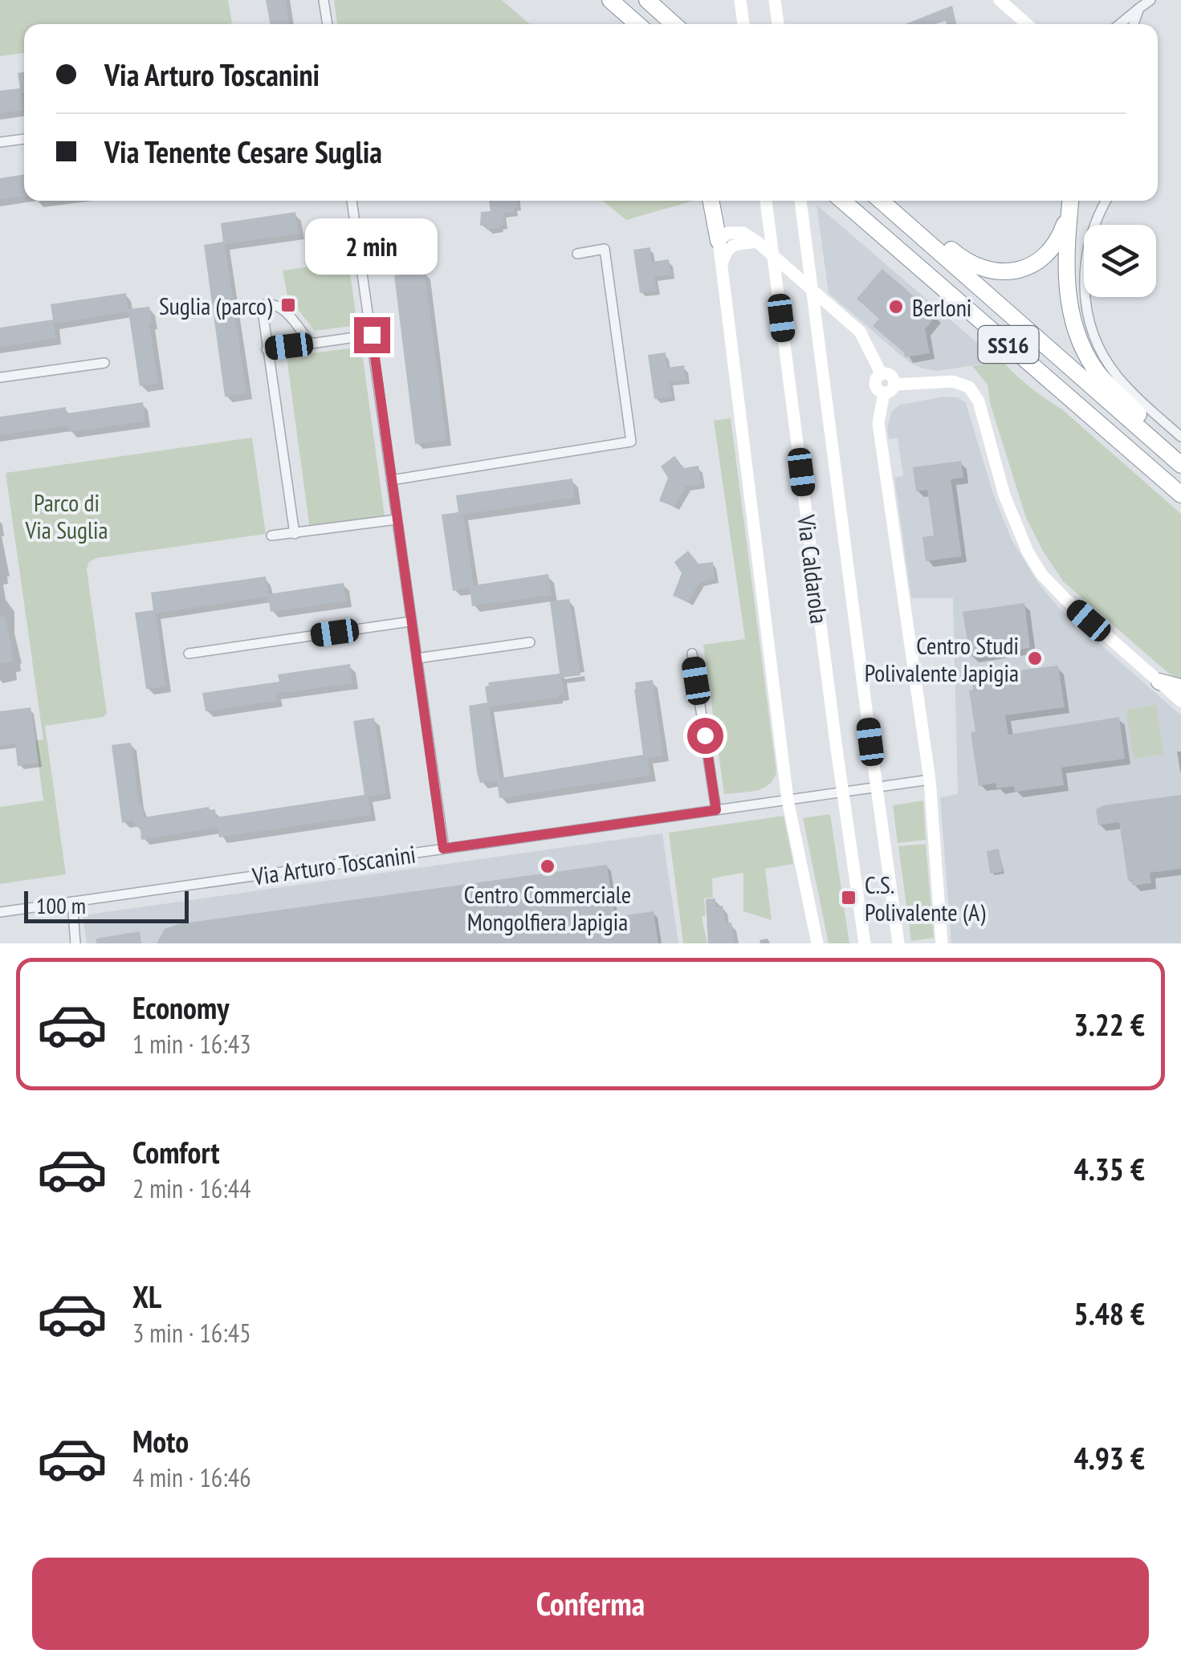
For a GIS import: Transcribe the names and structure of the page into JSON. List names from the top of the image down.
{
  "streets": {
    "highway": ["SS16"],
    "street": ["Via Caldarola", "Via Arturo Toscanini"]
  },
  "crossings": [
    ["Via Caldarola", "Via Arturo Toscanini"]
  ],
  "parks": ["Parco di Via Suglia"],
  "places": {
    "transit": ["Suglia (parco)", "C.S. Polivalente (A)"],
    "other": ["Berloni", "Centro Studi Polivalente Japigia", "Centro Commerciale Mongolfiera Japigia"]
  },
  "scale_bar": "100 m",
  "page": {
    "banner": ["Via Arturo Toscanini", "Via Tenente Cesare Suglia"],
    "bubble": "2 min",
    "scale": "100 m",
    "list": [
      {
        "name": "Economy",
        "note": "1 min · 16:43",
        "value": "3.22 €"
      },
      {
        "name": "Comfort",
        "note": "2 min · 16:44",
        "value": "4.35 €"
      },
      {
        "name": "XL",
        "note": "3 min · 16:45",
        "value": "5.48 €"
      },
      {
        "name": "Moto",
        "note": "4 min · 16:46",
        "value": "4.93 €"
      }
    ],
    "buttons": "Conferma"
  }
}
